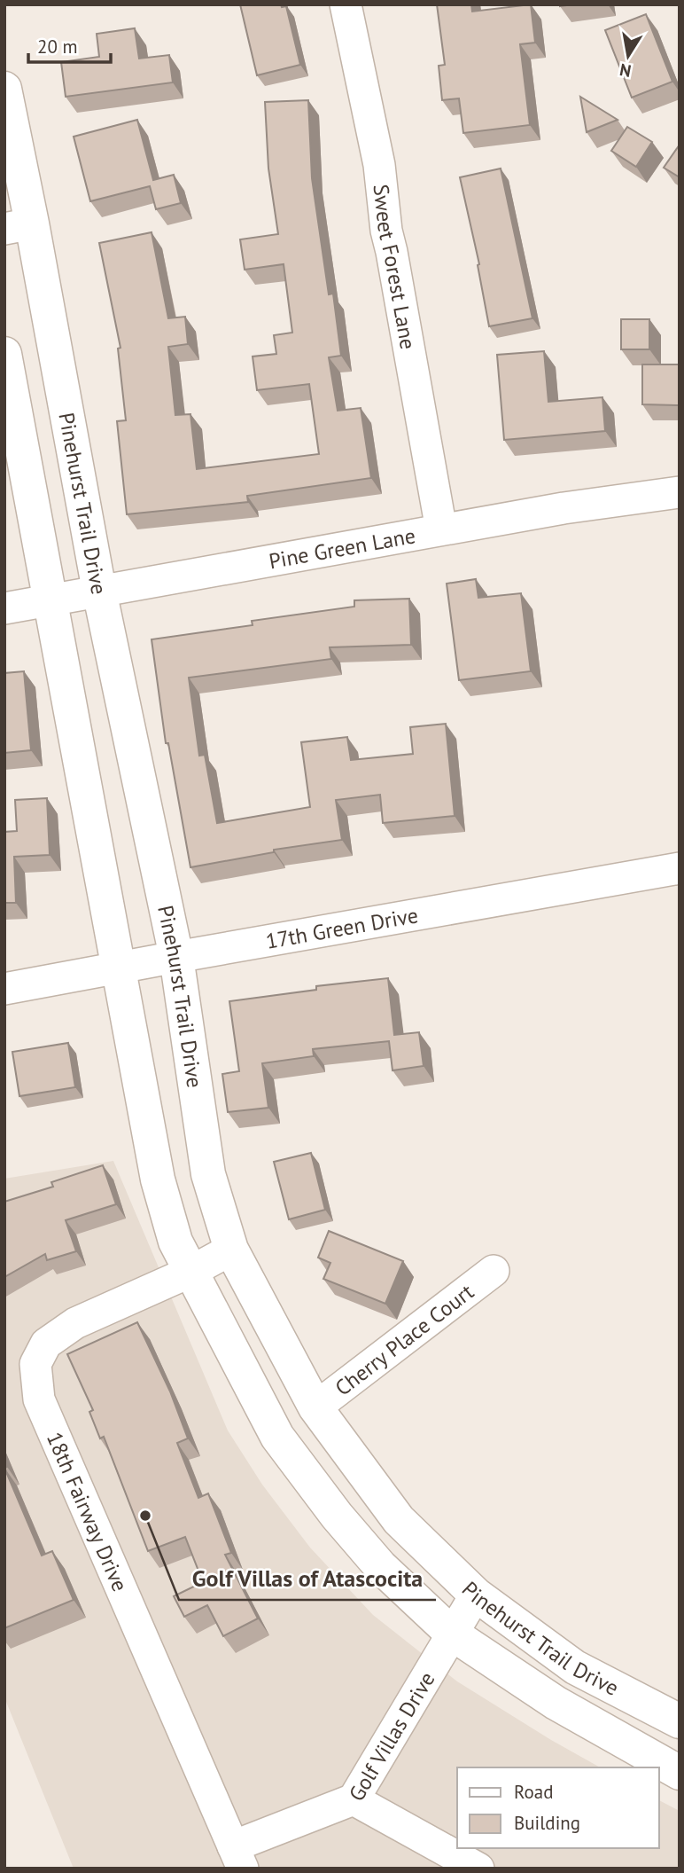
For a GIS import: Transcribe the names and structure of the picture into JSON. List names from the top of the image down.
{
  "streets": {
    "street": [
      "Sweet Forest Lane",
      "Pinehurst Trail Drive",
      "Pine Green Lane",
      "17th Green Drive",
      "Cherry Place Court",
      "18th Fairway Drive",
      "Golf Villas Drive"
    ]
  },
  "crossings": [
    ["Sweet Forest Lane", "Pine Green Lane"],
    ["Pinehurst Trail Drive", "Pine Green Lane"],
    ["Pinehurst Trail Drive", "17th Green Drive"],
    ["Pinehurst Trail Drive", "Cherry Place Court"],
    ["Pinehurst Trail Drive", "18th Fairway Drive"],
    ["Pinehurst Trail Drive", "Golf Villas Drive"],
    ["18th Fairway Drive", "Golf Villas Drive"]
  ],
  "places": ["Golf Villas of Atascocita"],
  "legend": ["Road", "Building"],
  "scale_bar": "20 m",
  "north": "bottom"
}
